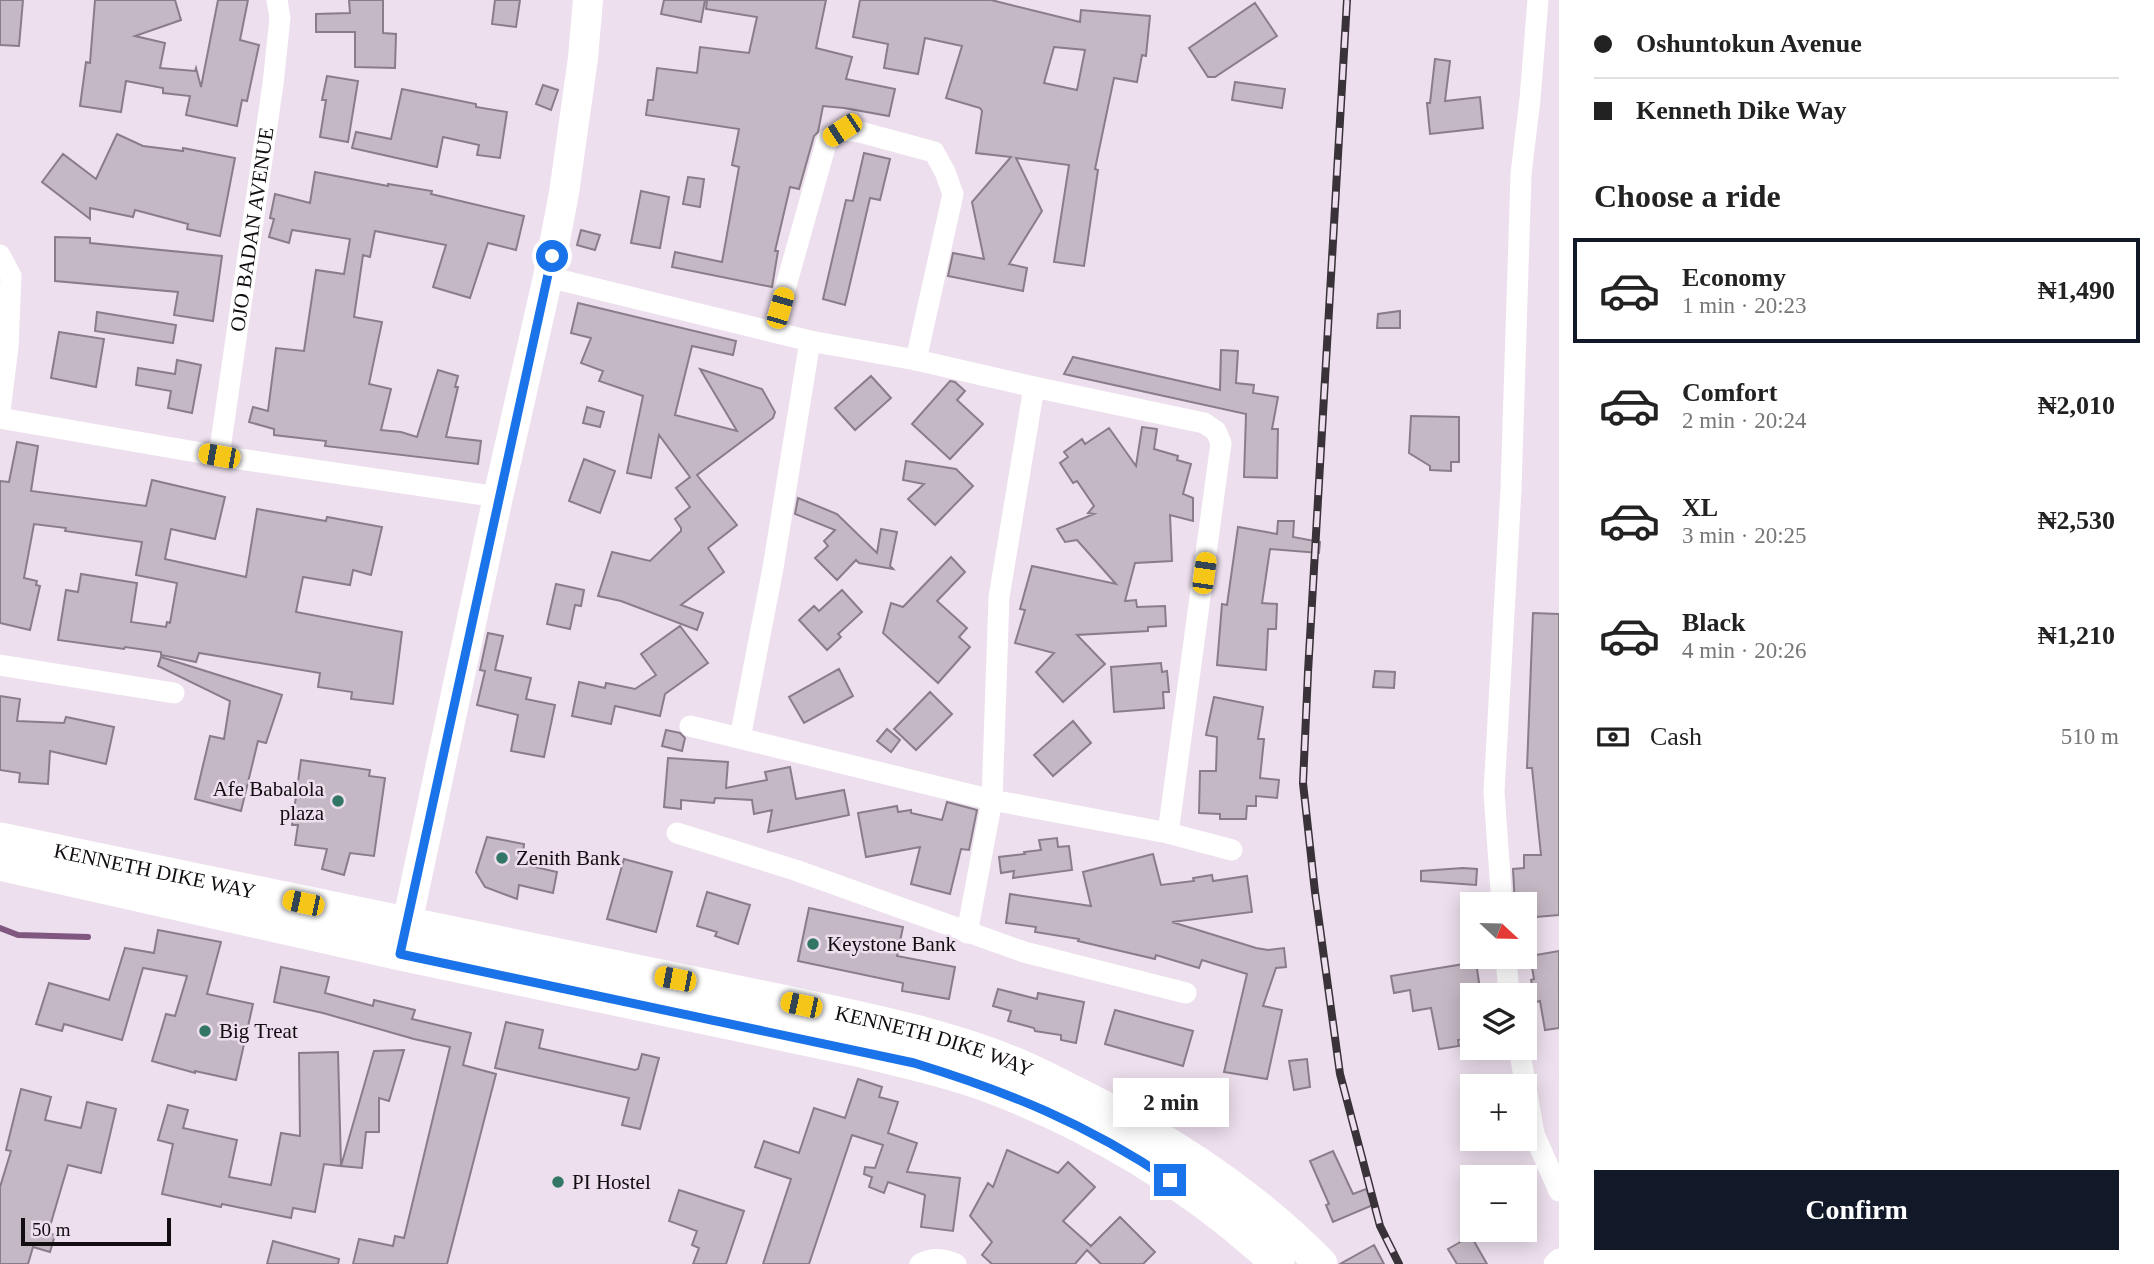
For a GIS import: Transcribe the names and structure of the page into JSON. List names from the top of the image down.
{
  "streets": {
    "highway": ["KENNETH DIKE WAY"],
    "street": ["OJO BADAN AVENUE"]
  },
  "places": [
    "Afe Babalola plaza",
    "Zenith Bank",
    "Keystone Bank",
    "Big Treat",
    "PI Hostel"
  ],
  "scale_bar": "50 m",
  "north": "right",
  "page": {
    "banner": ["Oshuntokun Avenue", "Kenneth Dike Way"],
    "heading": "Choose a ride",
    "list": [
      {
        "name": "Economy",
        "note": "1 min · 20:23",
        "value": "₦1,490"
      },
      {
        "name": "Comfort",
        "note": "2 min · 20:24",
        "value": "₦2,010"
      },
      {
        "name": "XL",
        "note": "3 min · 20:25",
        "value": "₦2,530"
      },
      {
        "name": "Black",
        "note": "4 min · 20:26",
        "value": "₦1,210"
      }
    ],
    "pay": ["Cash", "510 m"],
    "map_buttons": ["+", "−"],
    "bubble": "2 min",
    "buttons": "Confirm",
    "scale": "50 m"
  }
}
